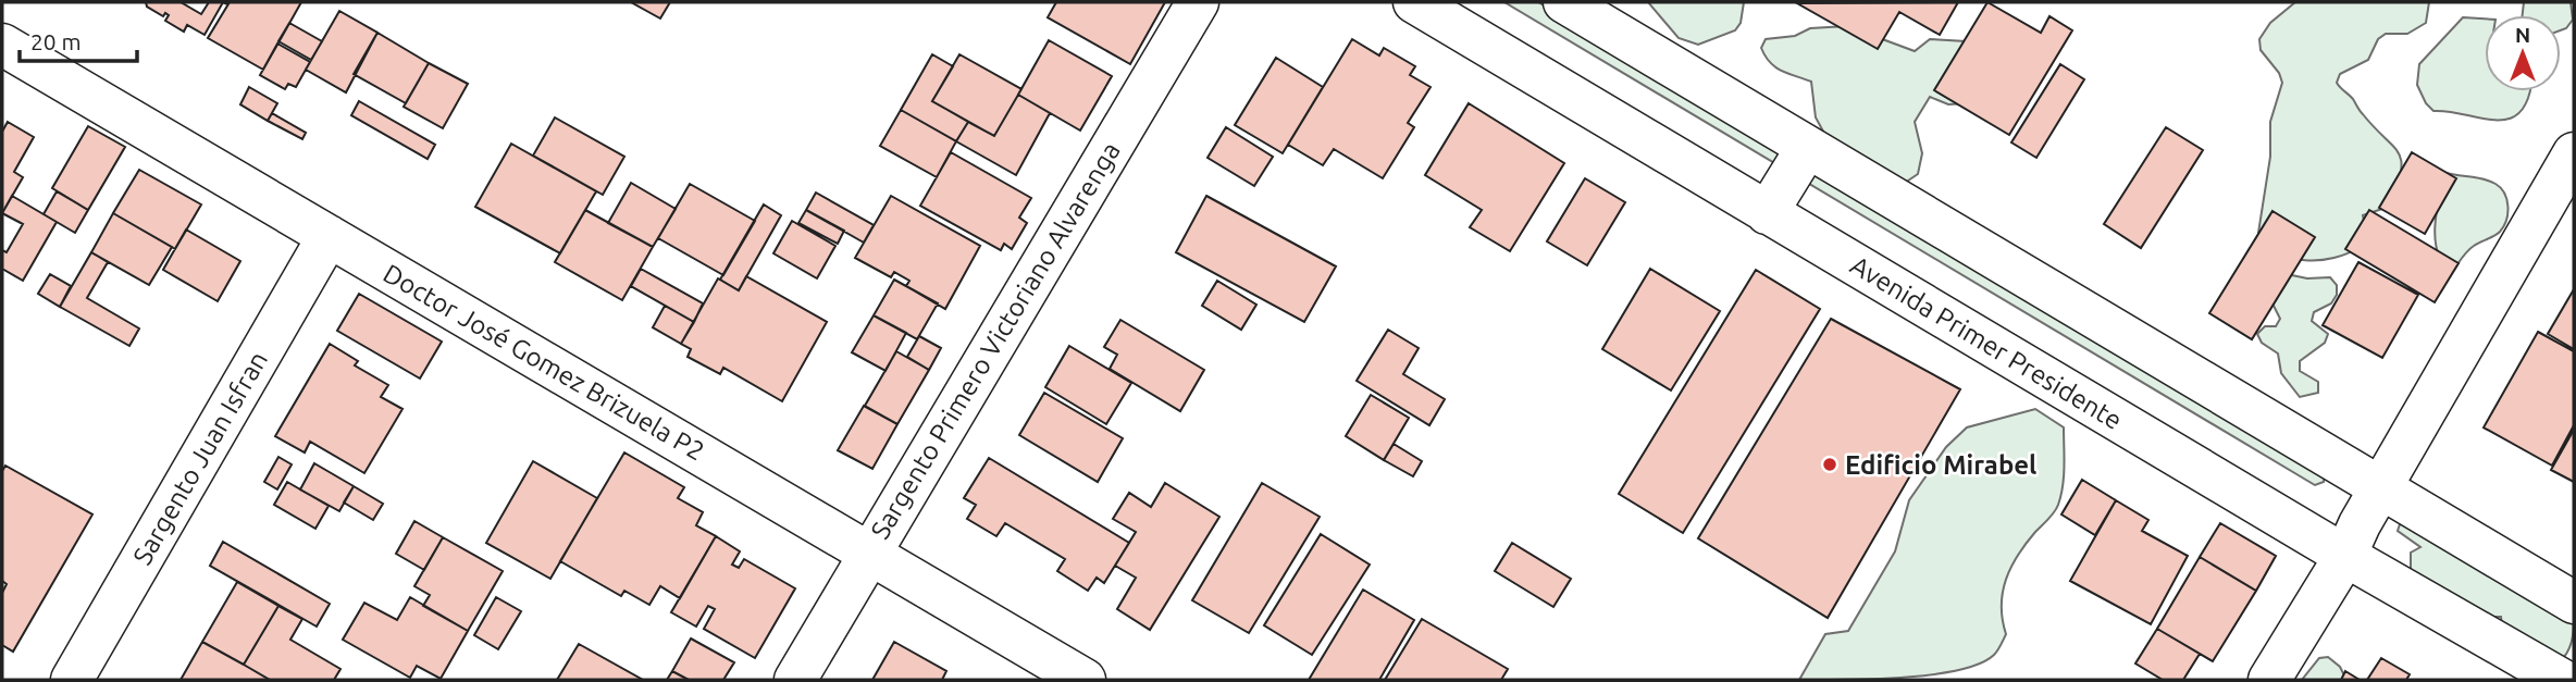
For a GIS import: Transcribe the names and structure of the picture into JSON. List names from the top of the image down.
{
  "streets": {
    "street": [
      "Sargento Primero Victoriano Alvarenga",
      "Avenida Primer Presidente",
      "Doctor José Gomez Brizuela P2",
      "Sargento Juan Isfran"
    ]
  },
  "crossings": [
    ["Sargento Primero Victoriano Alvarenga", "Doctor José Gomez Brizuela P2"],
    ["Doctor José Gomez Brizuela P2", "Sargento Juan Isfran"]
  ],
  "places": ["Edificio Mirabel"],
  "scale_bar": "20 m",
  "north": "top"
}
